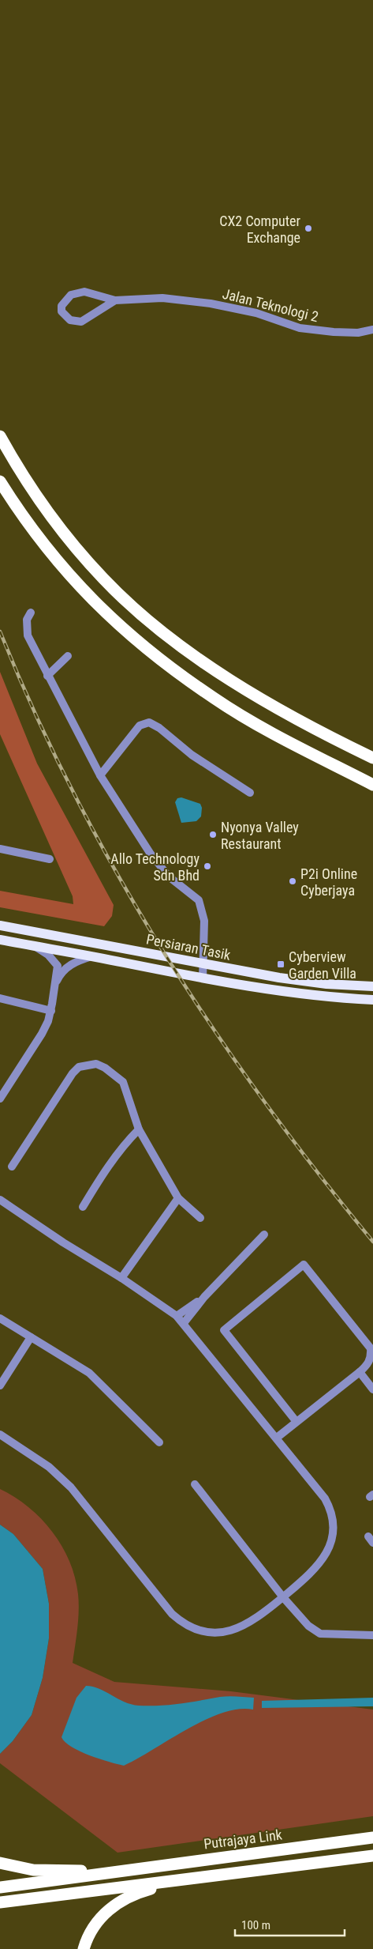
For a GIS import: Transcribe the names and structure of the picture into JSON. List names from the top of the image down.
{
  "streets": {
    "highway": ["Putrajaya Link"],
    "main road": ["Persiaran Tasik"],
    "street": ["Jalan Teknologi 2"]
  },
  "places": {
    "other": [
      "CX2 Computer Exchange",
      "Nyonya Valley Restaurant",
      "Allo Technology Sdn Bhd",
      "P2i Online Cyberjaya"
    ],
    "transit": ["Cyberview Garden Villa"]
  },
  "scale_bar": "100 m"
}
